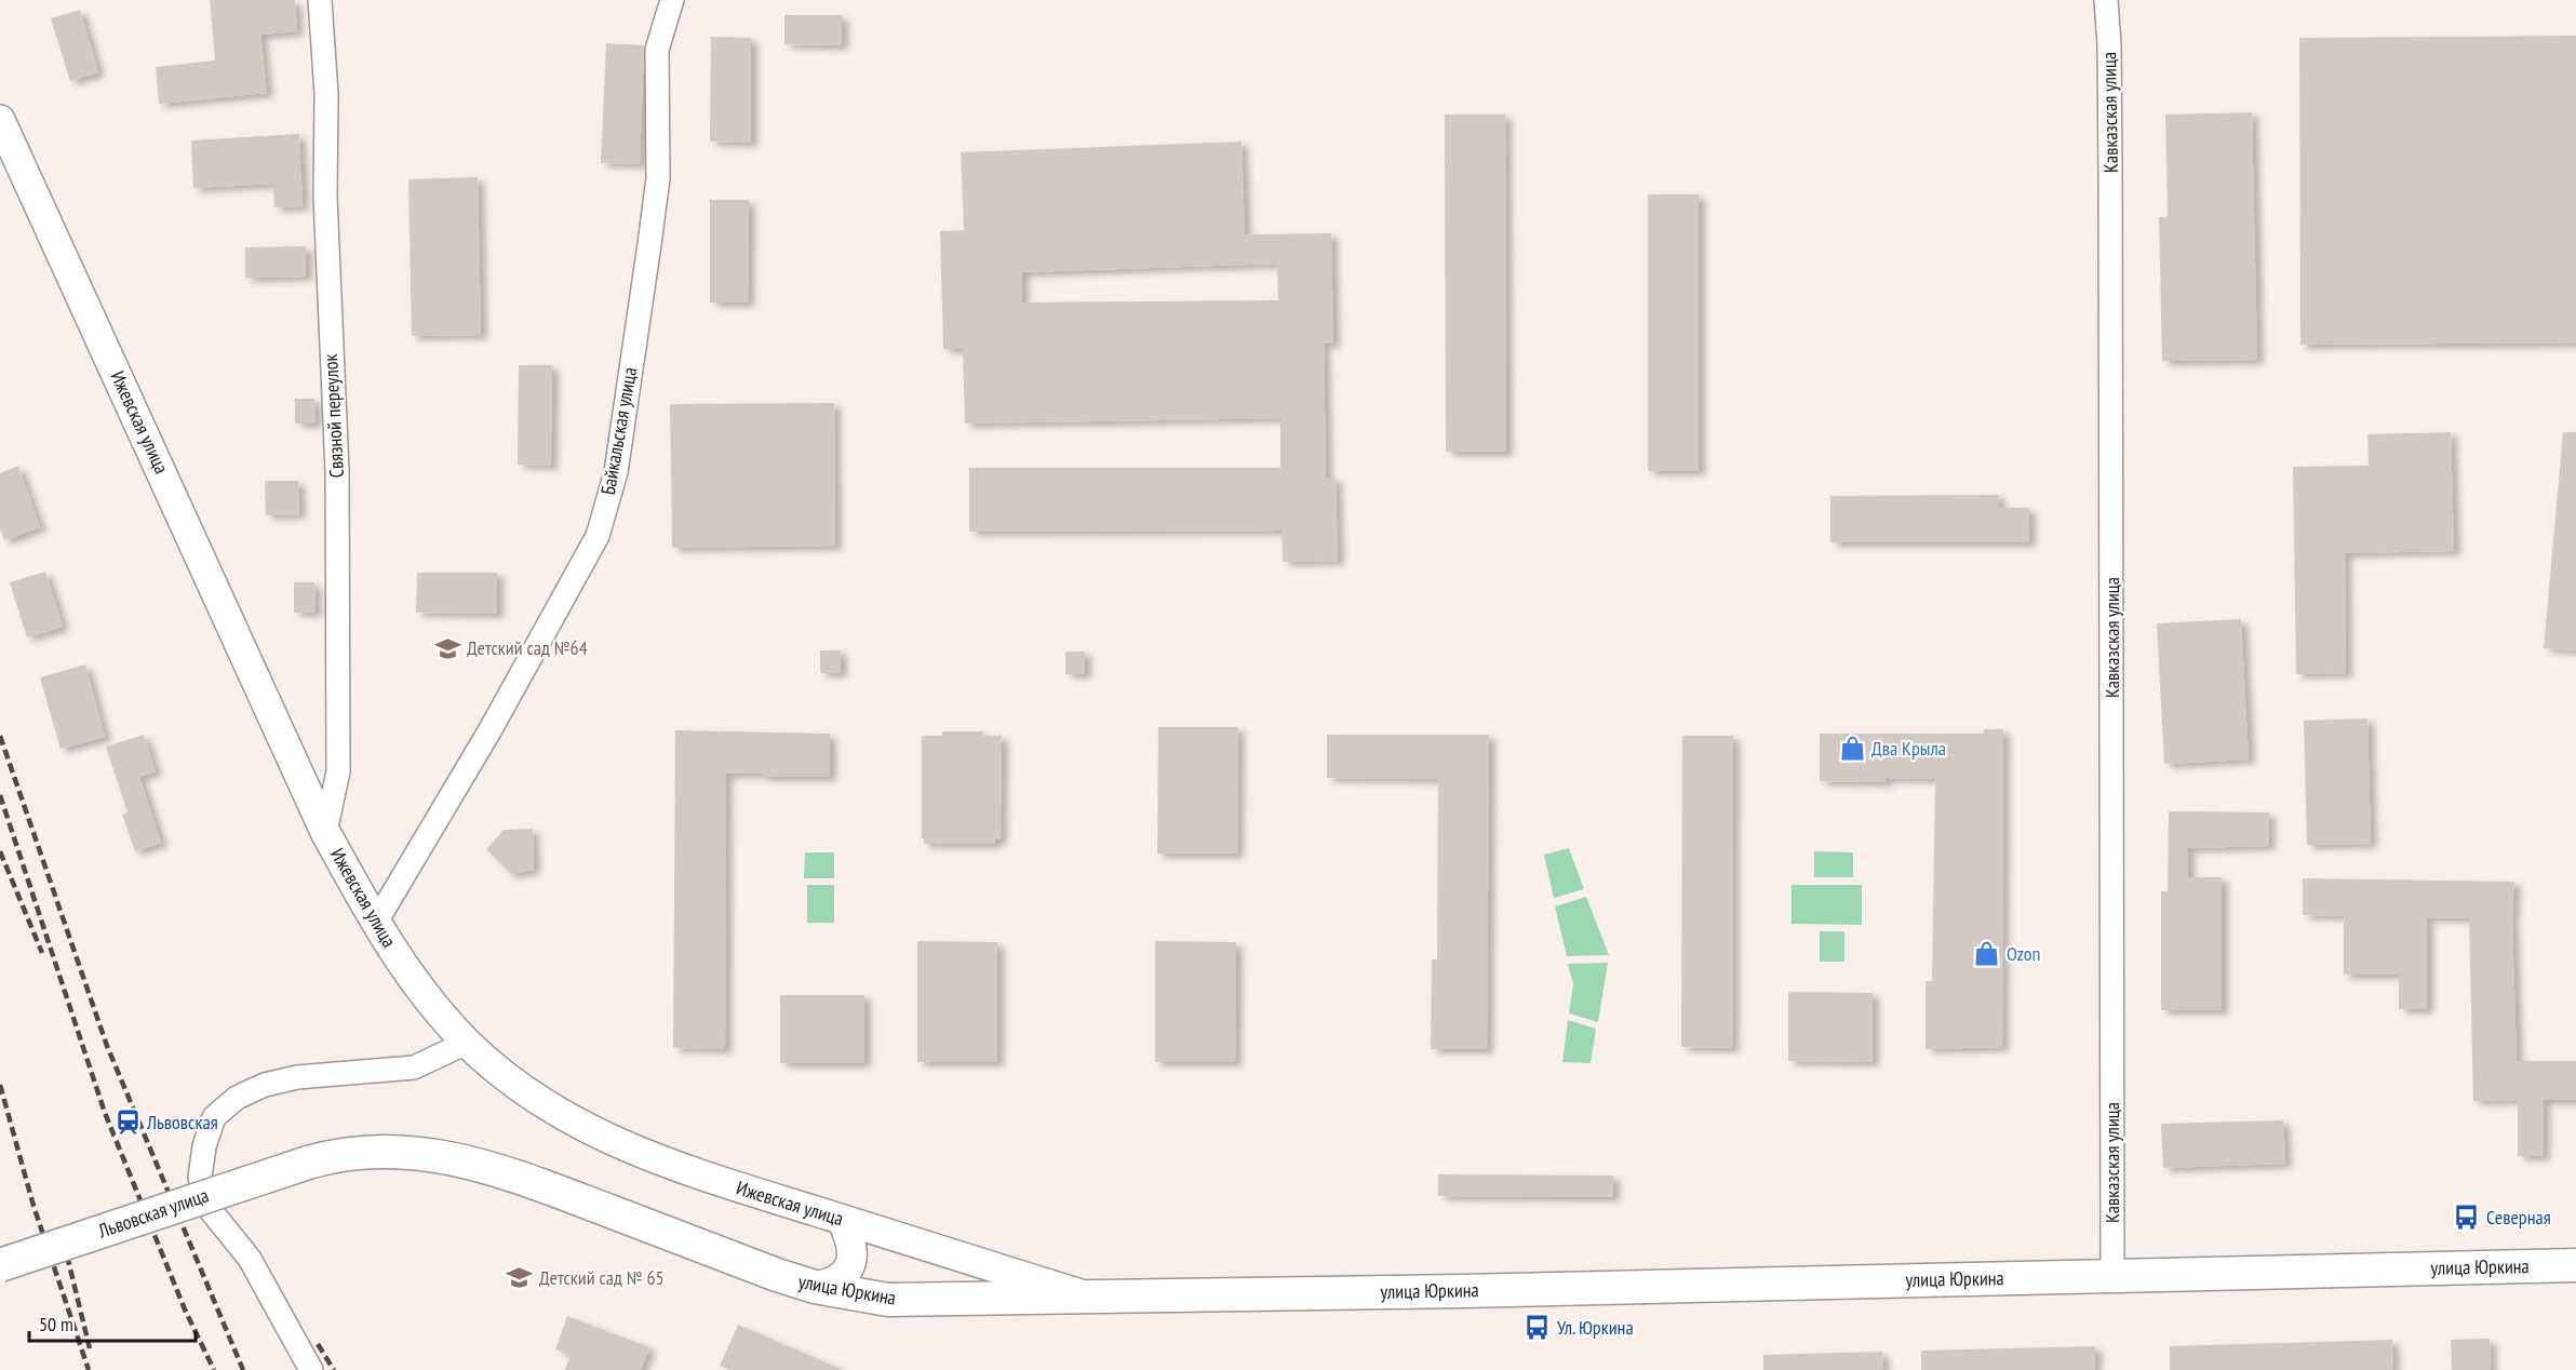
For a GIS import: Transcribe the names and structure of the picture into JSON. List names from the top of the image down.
{
  "streets": {
    "main road": ["Львовская улица", "улица Юркина"],
    "street": [
      "Кавказская улица",
      "Связной переулок",
      "Ижевская улица",
      "Байкальская улица"
    ]
  },
  "crossings": [
    ["Кавказская улица", "улица Юркина"],
    ["Связной переулок", "Ижевская улица"],
    ["Ижевская улица", "Байкальская улица"],
    ["Ижевская улица", "улица Юркина"],
    ["Львовская улица", "улица Юркина"]
  ],
  "places": {
    "school or university": ["Детский сад №64", "Детский сад № 65"],
    "shop": ["Два Крыла", "Ozon"],
    "station": ["Львовская"],
    "bus stop": ["Северная", "Ул. Юркина"]
  },
  "scale_bar": "50 m"
}
